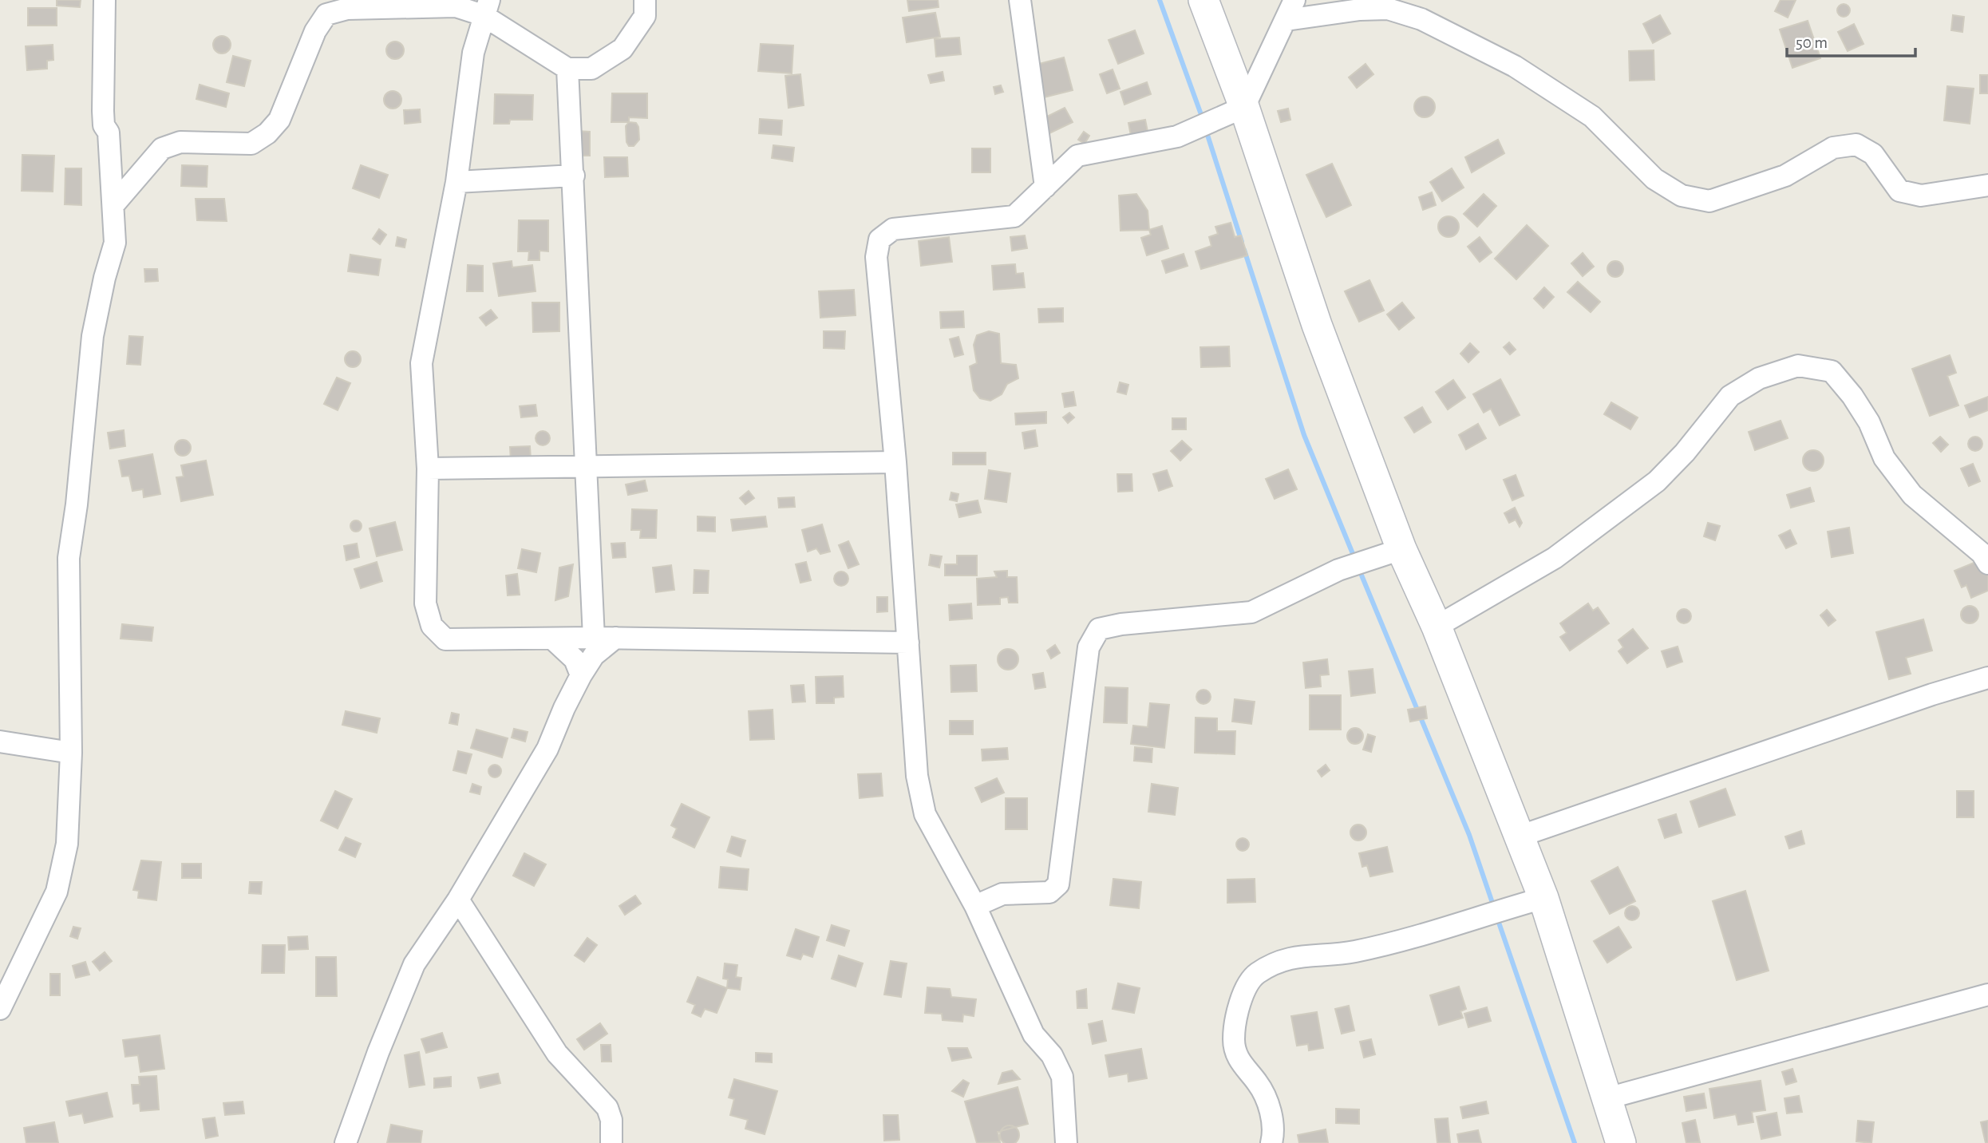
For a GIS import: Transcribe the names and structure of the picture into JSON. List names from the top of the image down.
{
  "scale_bar": "50 m"
}
